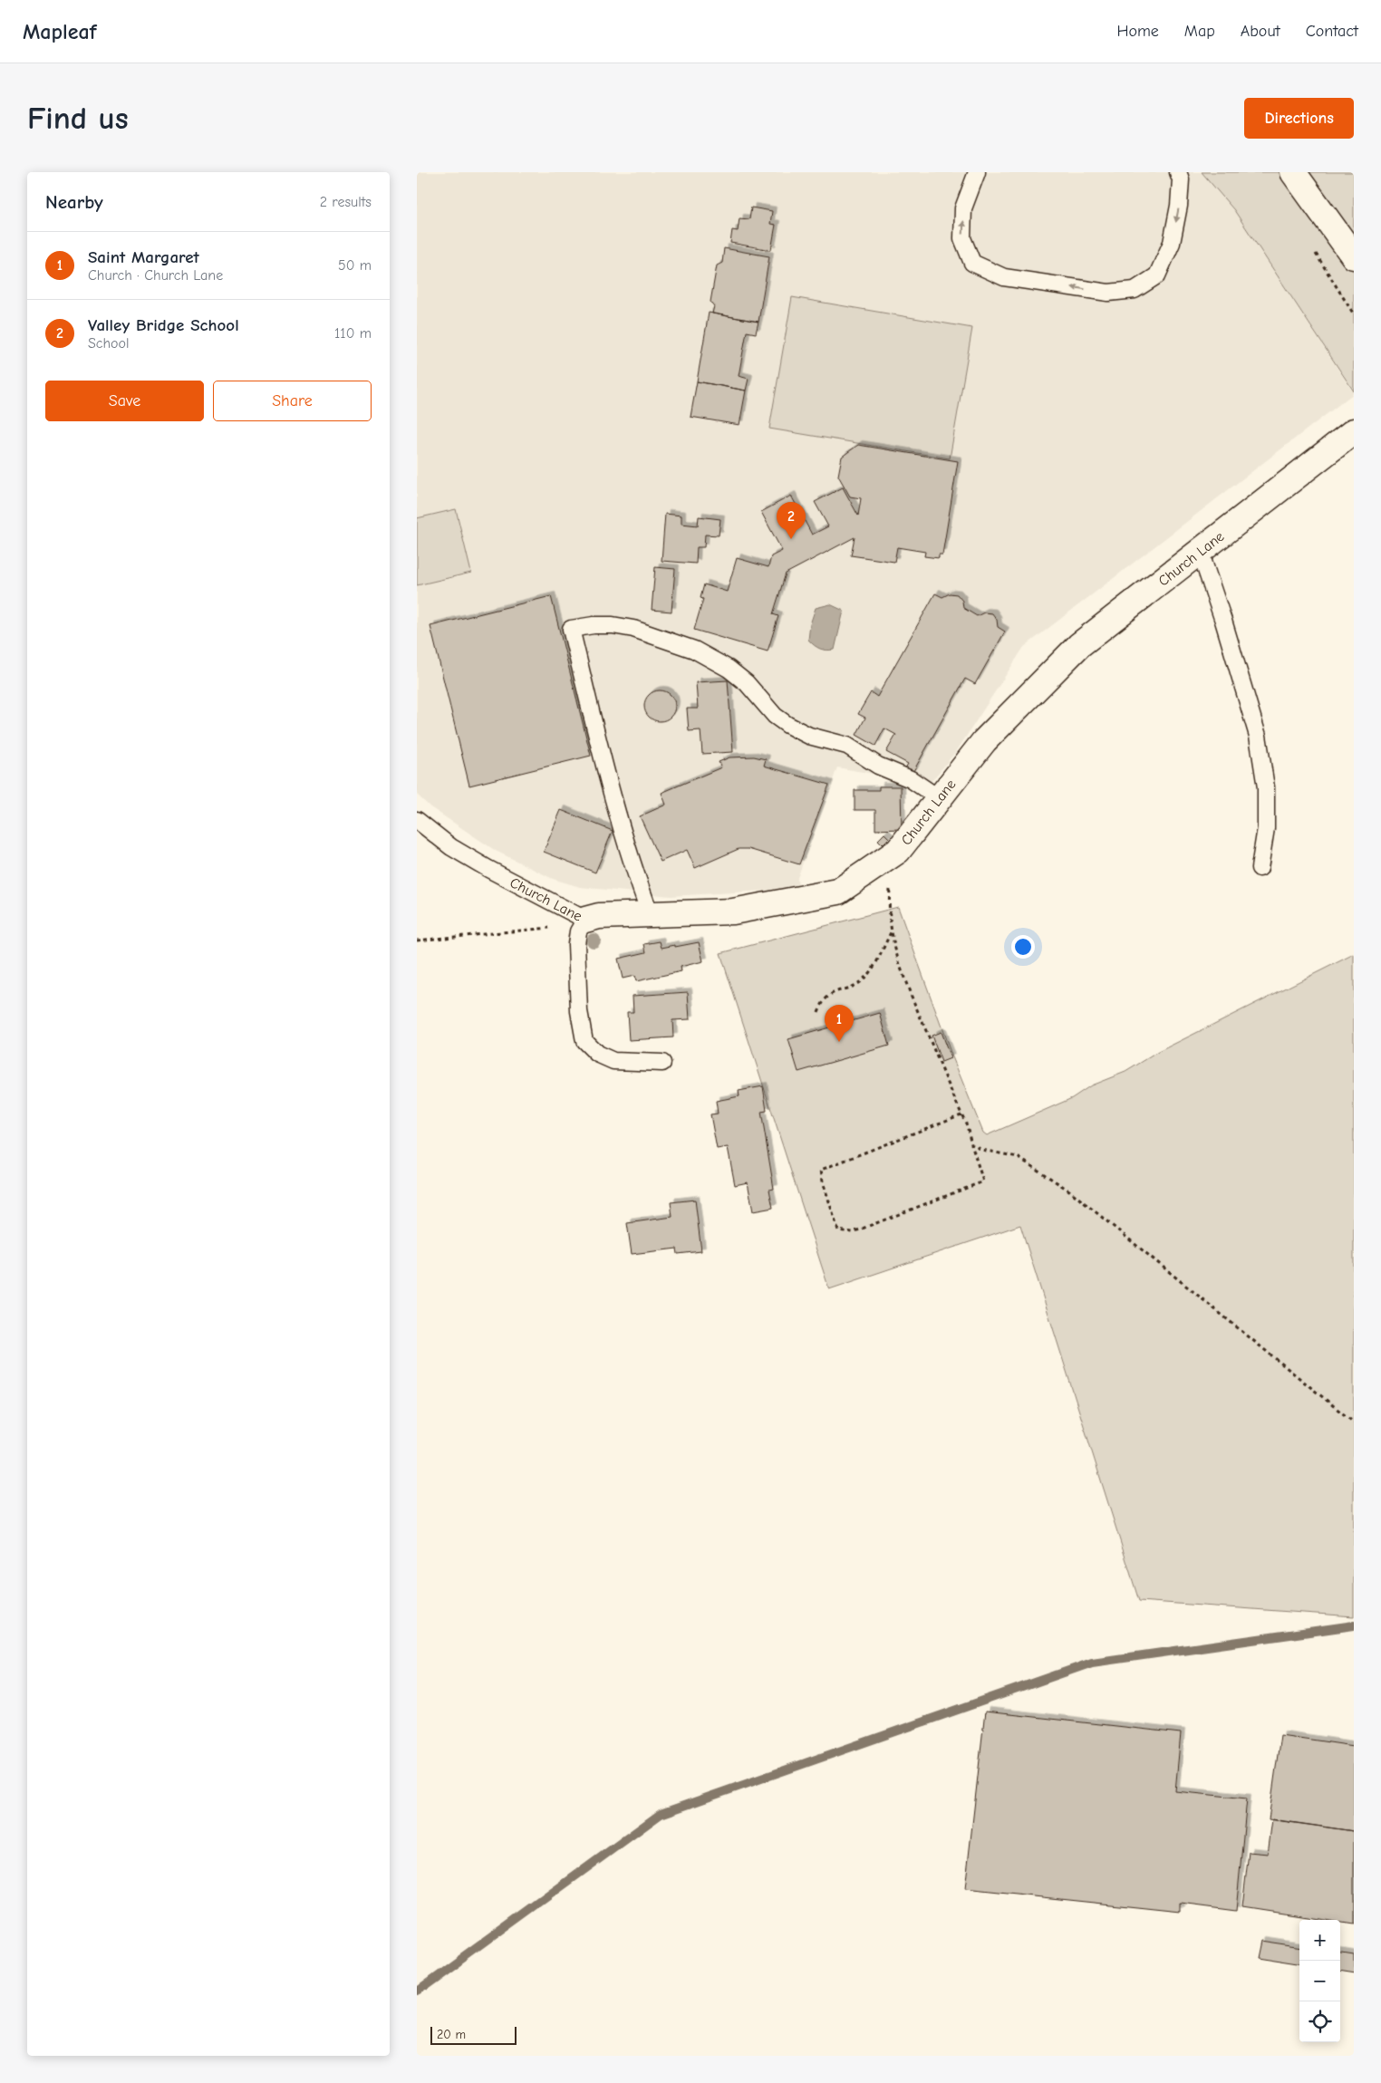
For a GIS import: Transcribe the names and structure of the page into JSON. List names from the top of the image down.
{
  "streets": {
    "street": ["Church Lane"]
  },
  "scale_bar": "20 m",
  "page": {
    "header": "Mapleaf",
    "nav": [
      "Home",
      "Map",
      "About",
      "Contact"
    ],
    "buttons": [
      "Directions",
      ["Save", "Share"]
    ],
    "title": "Find us",
    "heading": ["Nearby", "2 results"],
    "list": [
      {
        "mark": "1",
        "name": "Saint Margaret",
        "note": "Church · Church Lane",
        "value": "50 m"
      },
      {
        "mark": "2",
        "name": "Valley Bridge School",
        "note": "School",
        "value": "110 m"
      }
    ],
    "pins": ["2", "1"],
    "map_buttons": ["+", "−"],
    "scale": "20 m"
  }
}
